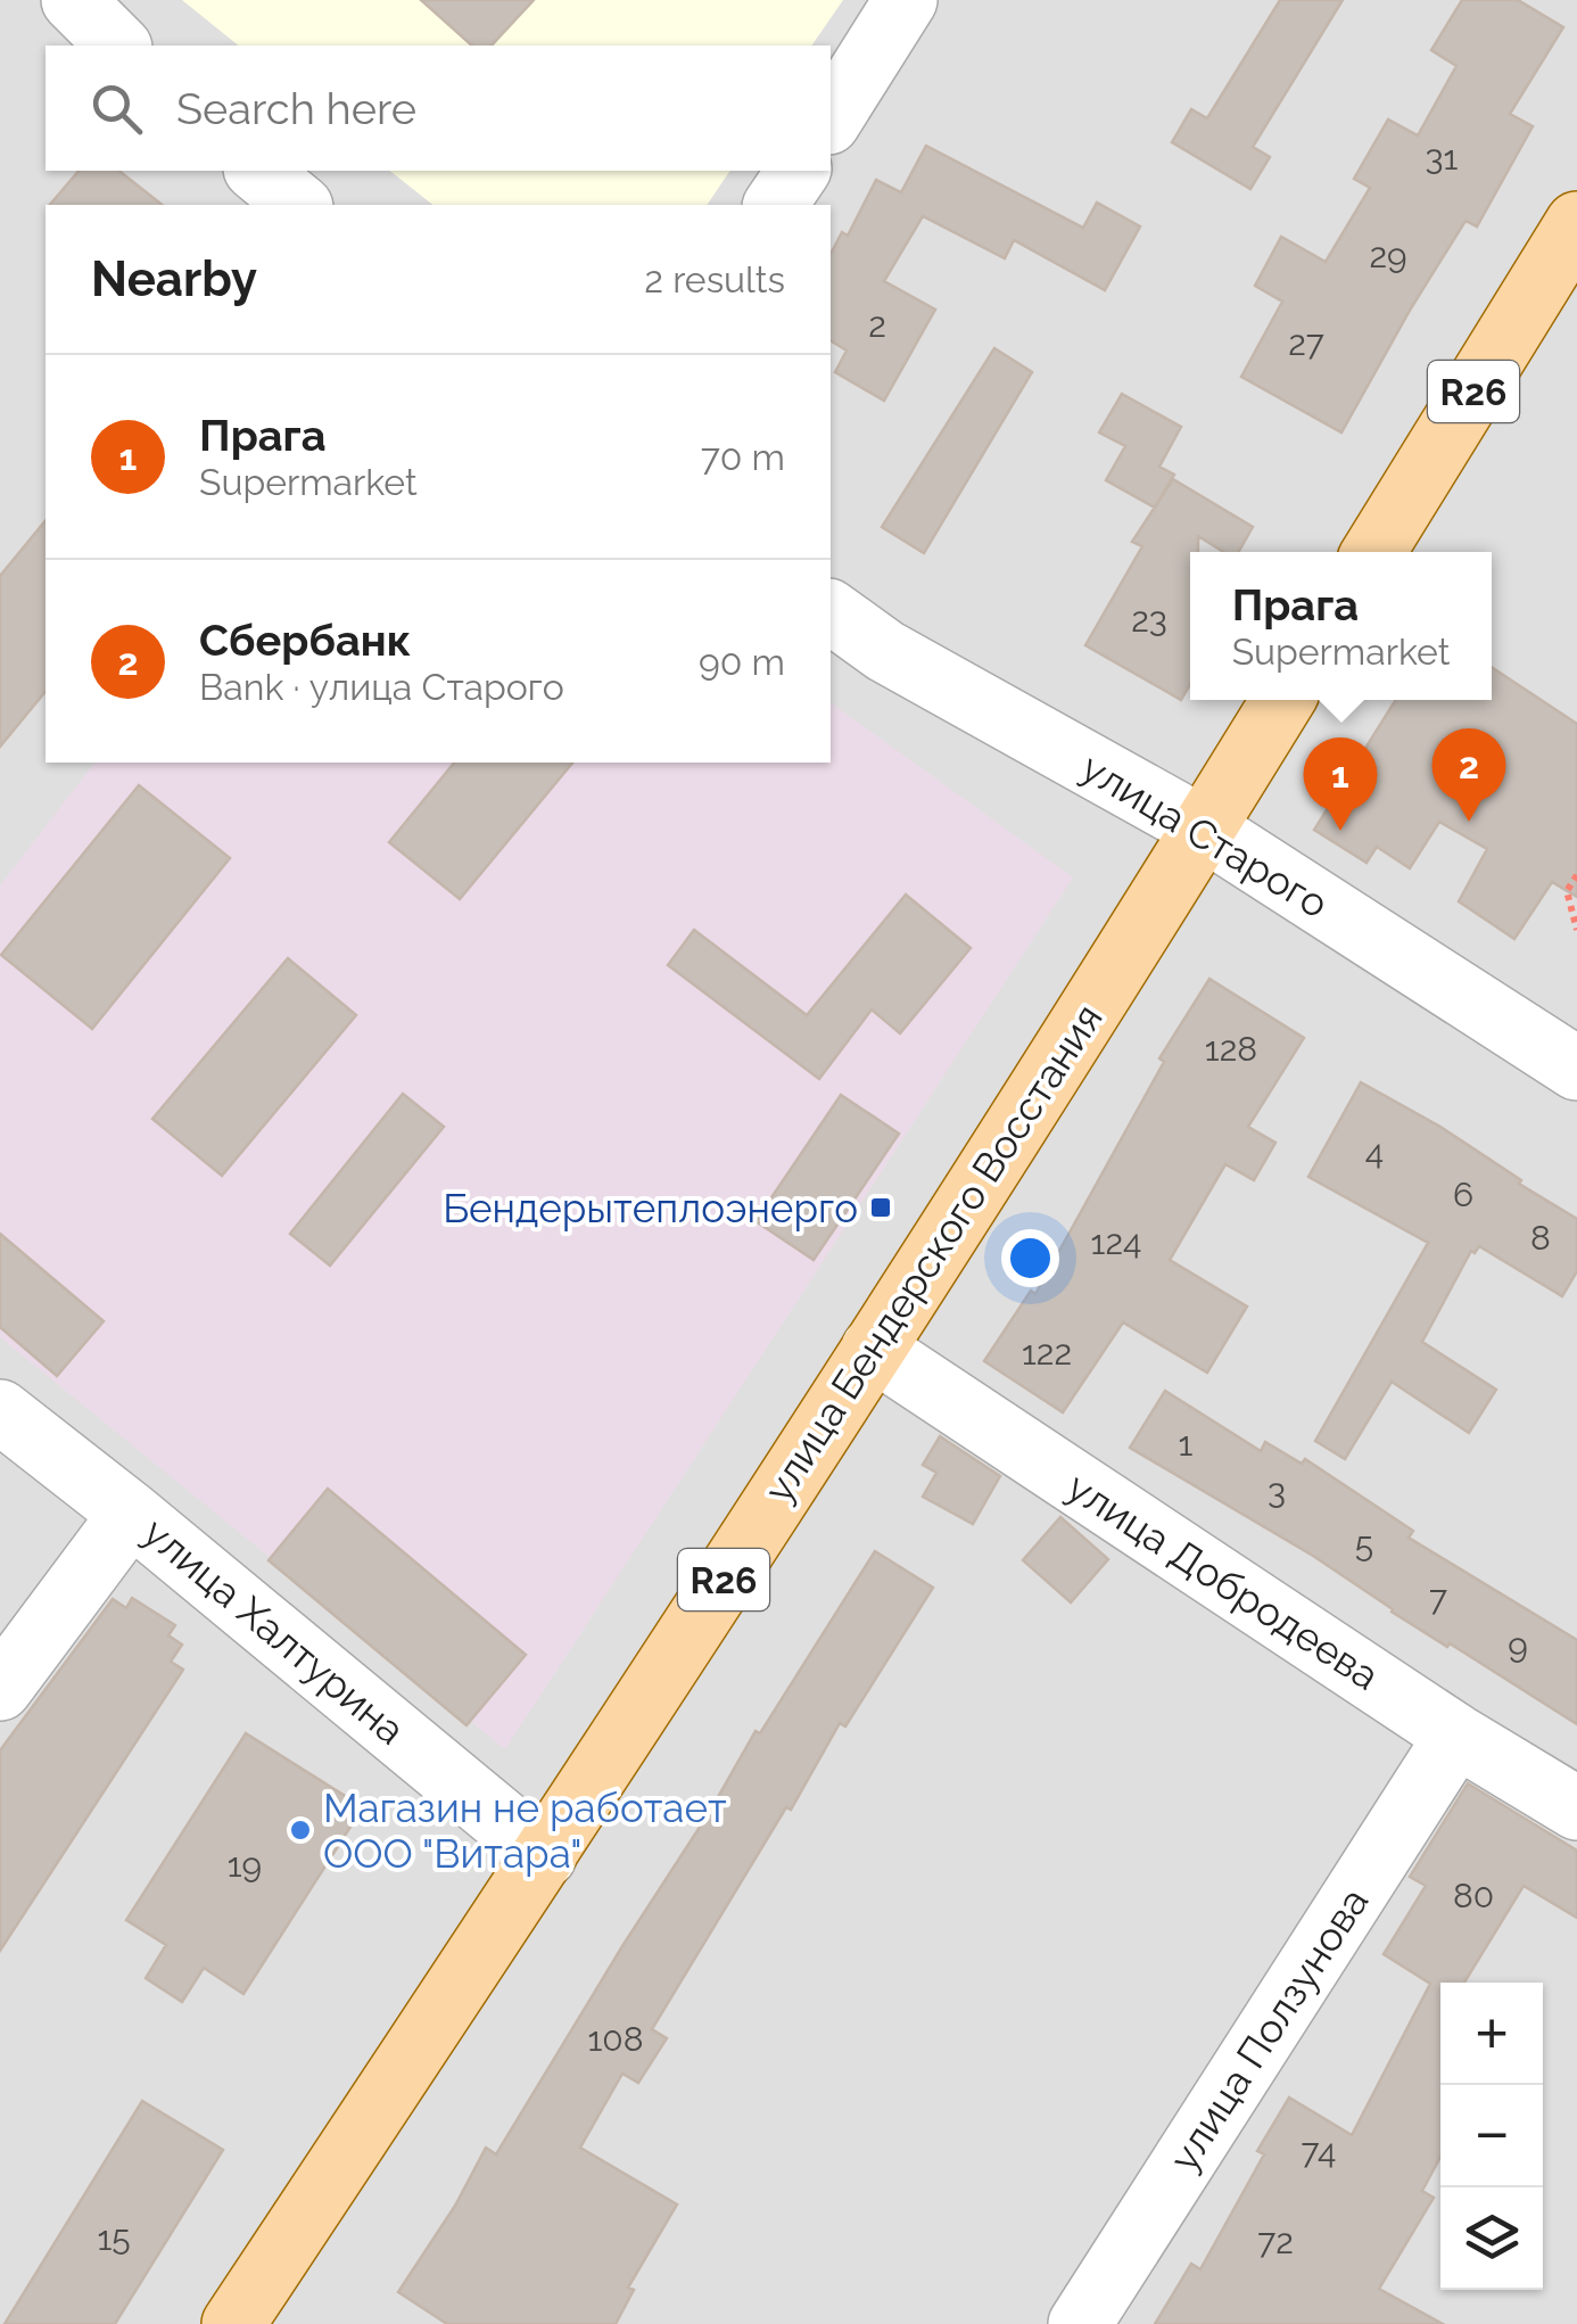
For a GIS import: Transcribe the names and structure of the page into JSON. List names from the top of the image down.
{
  "streets": {
    "main road": ["R26", "улица Бендерского Восстания"],
    "street": [
      "улица Старого",
      "улица Добродеева",
      "улица Халтурина",
      "улица Ползунова"
    ]
  },
  "crossings": [
    ["улица Старого", "улица Бендерского Восстания"],
    ["улица Бендерского Восстания", "улица Добродеева"],
    ["улица Бендерского Восстания", "улица Халтурина"],
    ["улица Добродеева", "улица Ползунова"]
  ],
  "places": {
    "transit": ["Бендерытеплоэнерго"],
    "other": ["Магазин не работает ООО \"Витара\""]
  },
  "house_numbers": [
    "31",
    "29",
    "2",
    "27",
    "23",
    "128",
    "4",
    "6",
    "8",
    "124",
    "122",
    "1",
    "3",
    "5",
    "7",
    "9",
    "19",
    "80",
    "108",
    "74",
    "15",
    "72"
  ],
  "page": {
    "search": "Search here",
    "heading": ["Nearby", "2 results"],
    "list": [
      {
        "mark": "1",
        "name": "Прага",
        "note": "Supermarket",
        "value": "70 m"
      },
      {
        "mark": "2",
        "name": "Сбербанк",
        "note": "Bank · улица Старого",
        "value": "90 m"
      }
    ],
    "popup": ["Прага", "Supermarket"],
    "pins": ["2", "1"],
    "map_buttons": ["+", "−"]
  }
}
